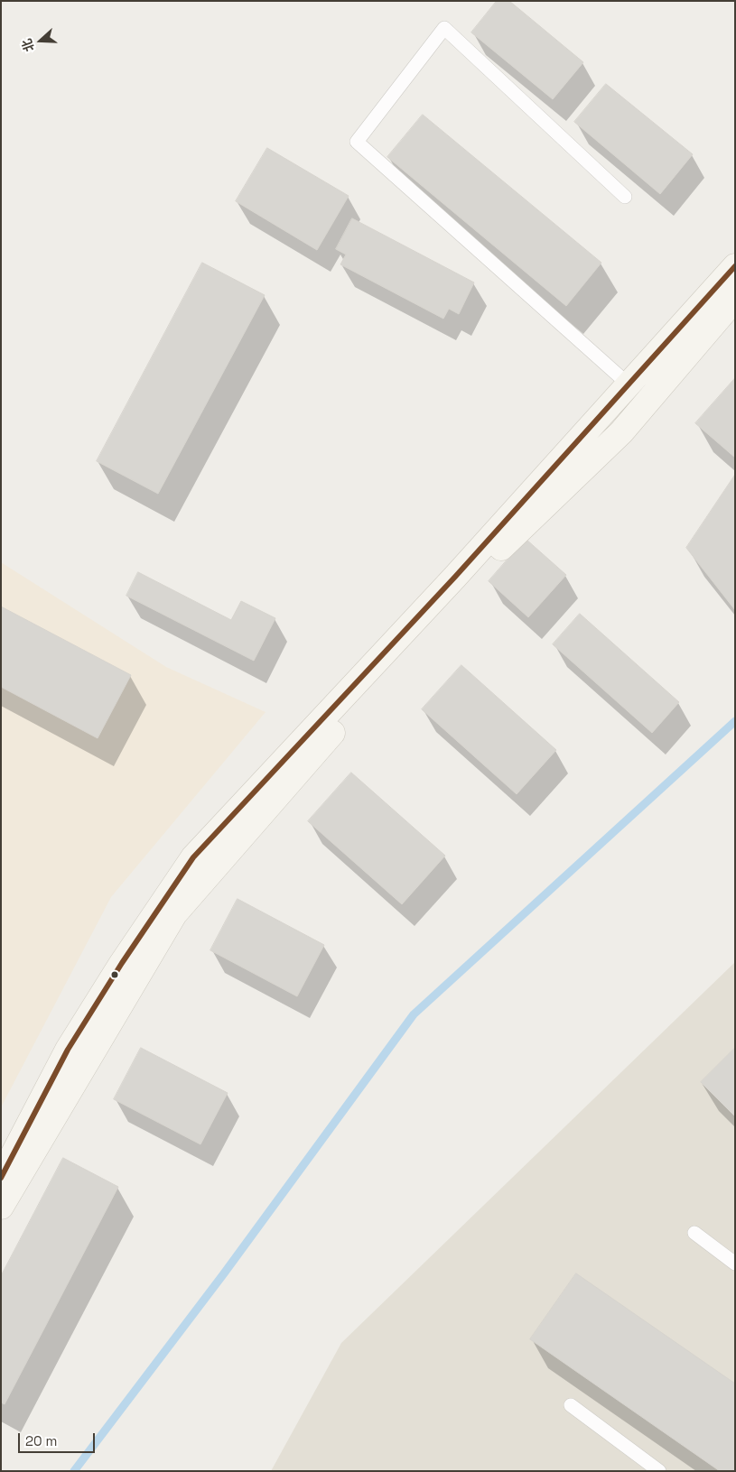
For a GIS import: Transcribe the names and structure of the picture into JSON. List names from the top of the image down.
{
  "scale_bar": "20 m",
  "north": "left"
}
